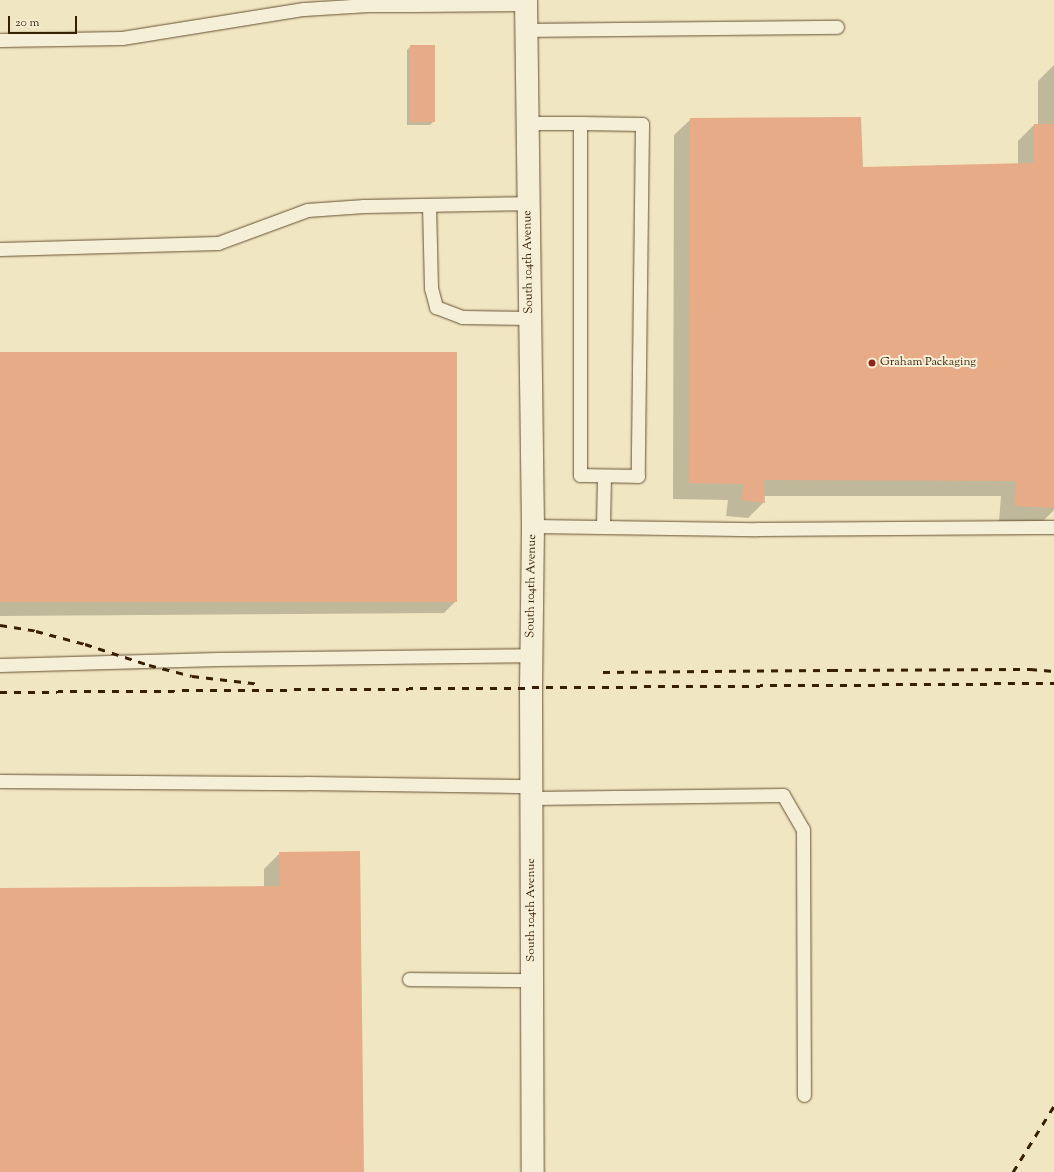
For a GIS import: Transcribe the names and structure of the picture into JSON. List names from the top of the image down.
{
  "streets": {
    "street": ["South 104th Avenue"]
  },
  "places": ["Graham Packaging"],
  "scale_bar": "20 m"
}
